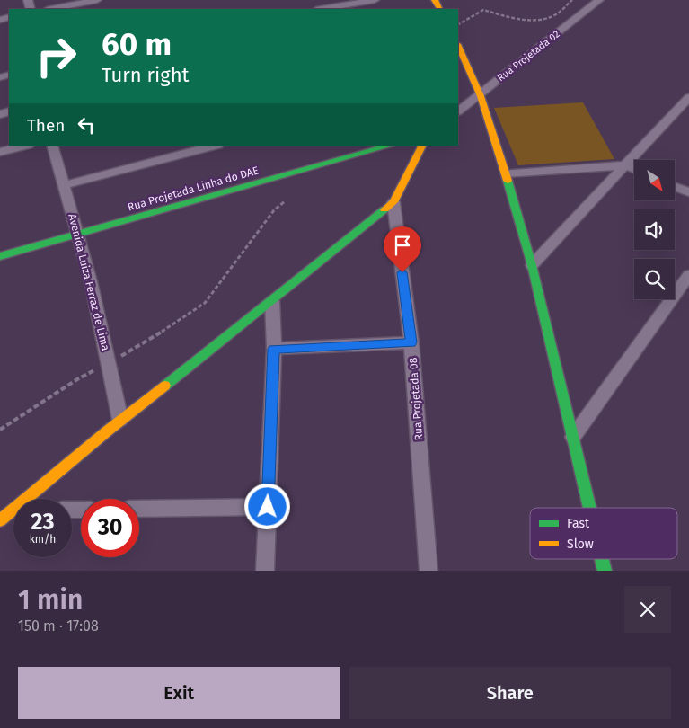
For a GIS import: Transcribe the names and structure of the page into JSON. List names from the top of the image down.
{
  "streets": {
    "street": [
      "Rua Projetada 02",
      "Rua Projetada Linha do DAE",
      "Avenida Luiza Ferraz de Lima",
      "Rua Projetada 08"
    ]
  },
  "crossings": [
    ["Rua Projetada Linha do DAE", "Avenida Luiza Ferraz de Lima"]
  ],
  "legend": ["Fast", "Slow"],
  "north": "bottom right",
  "page": {
    "turn": ["60 m", "Turn right"],
    "then": "Then",
    "speed": "23 km/h",
    "limit": "30",
    "heading": ["1 min", "150 m · 17:08"],
    "buttons": ["Exit", "Share"]
  }
}
